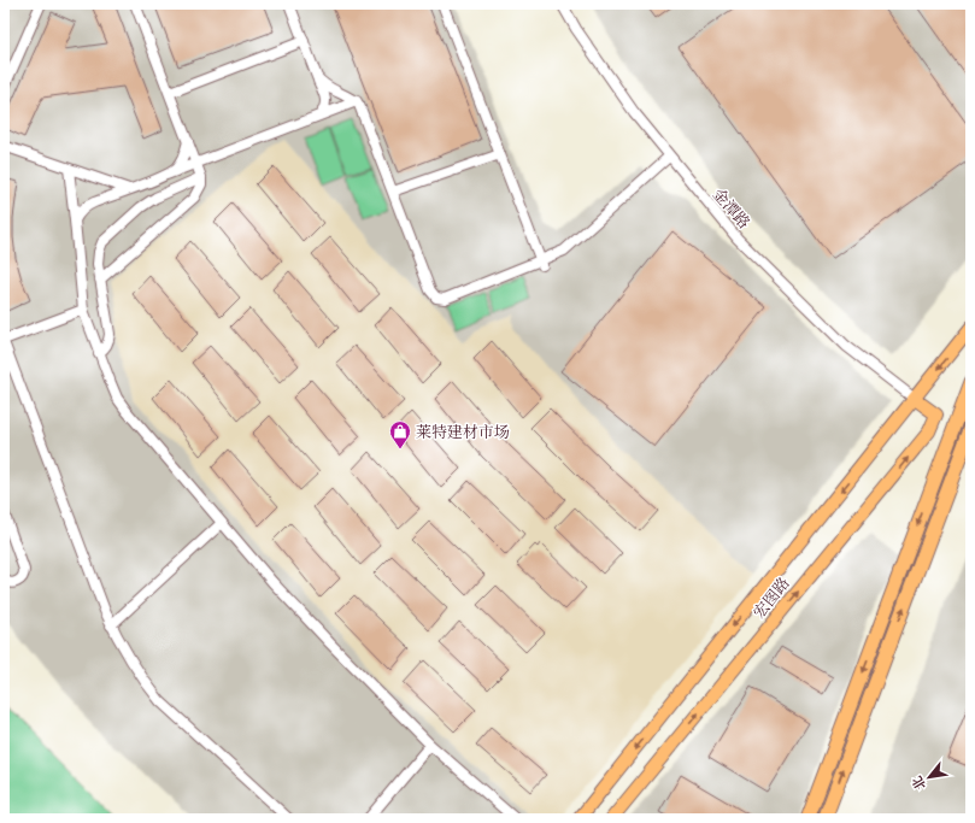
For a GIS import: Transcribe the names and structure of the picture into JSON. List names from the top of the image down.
{
  "streets": {
    "main road": ["宏图路"],
    "street": ["金潭路"]
  },
  "crossings": [
    ["金潭路", "宏图路"]
  ],
  "places": {
    "shop": ["莱特建材市场"]
  },
  "north": "bottom left"
}
